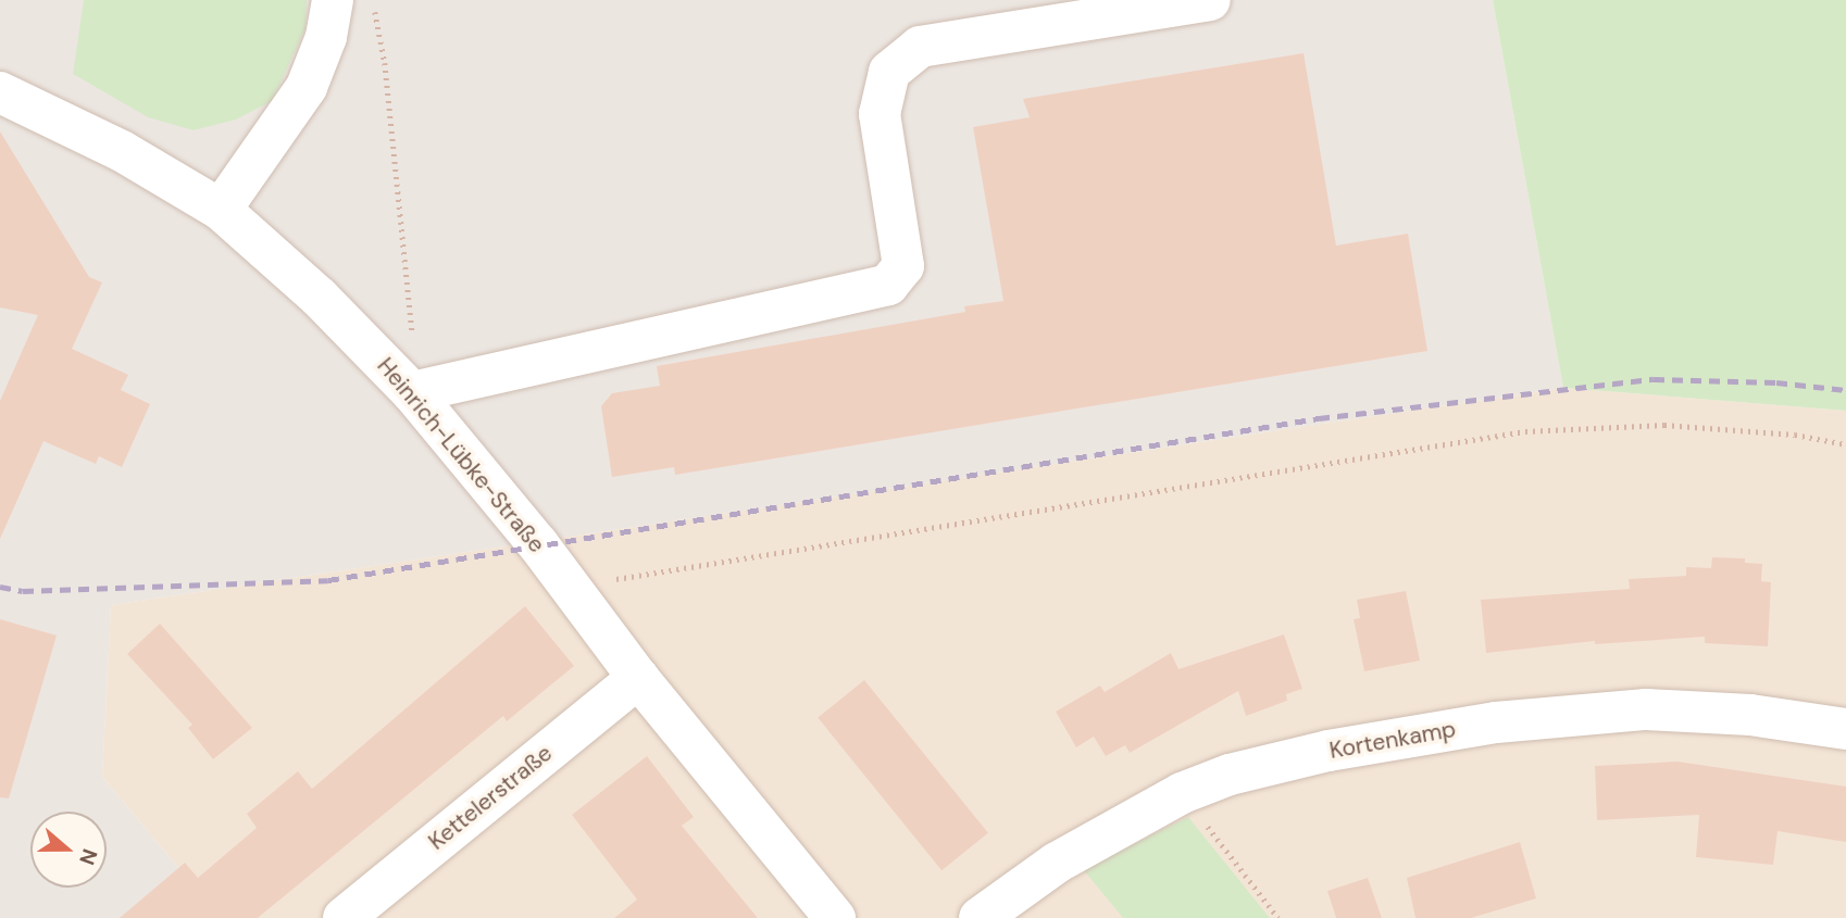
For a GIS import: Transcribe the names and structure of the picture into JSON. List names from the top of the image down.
{
  "streets": {
    "street": ["Heinrich-Lübke-Straße", "Kortenkamp", "Kettelerstraße"]
  },
  "crossings": [
    ["Heinrich-Lübke-Straße", "Kettelerstraße"]
  ],
  "north": "right"
}
